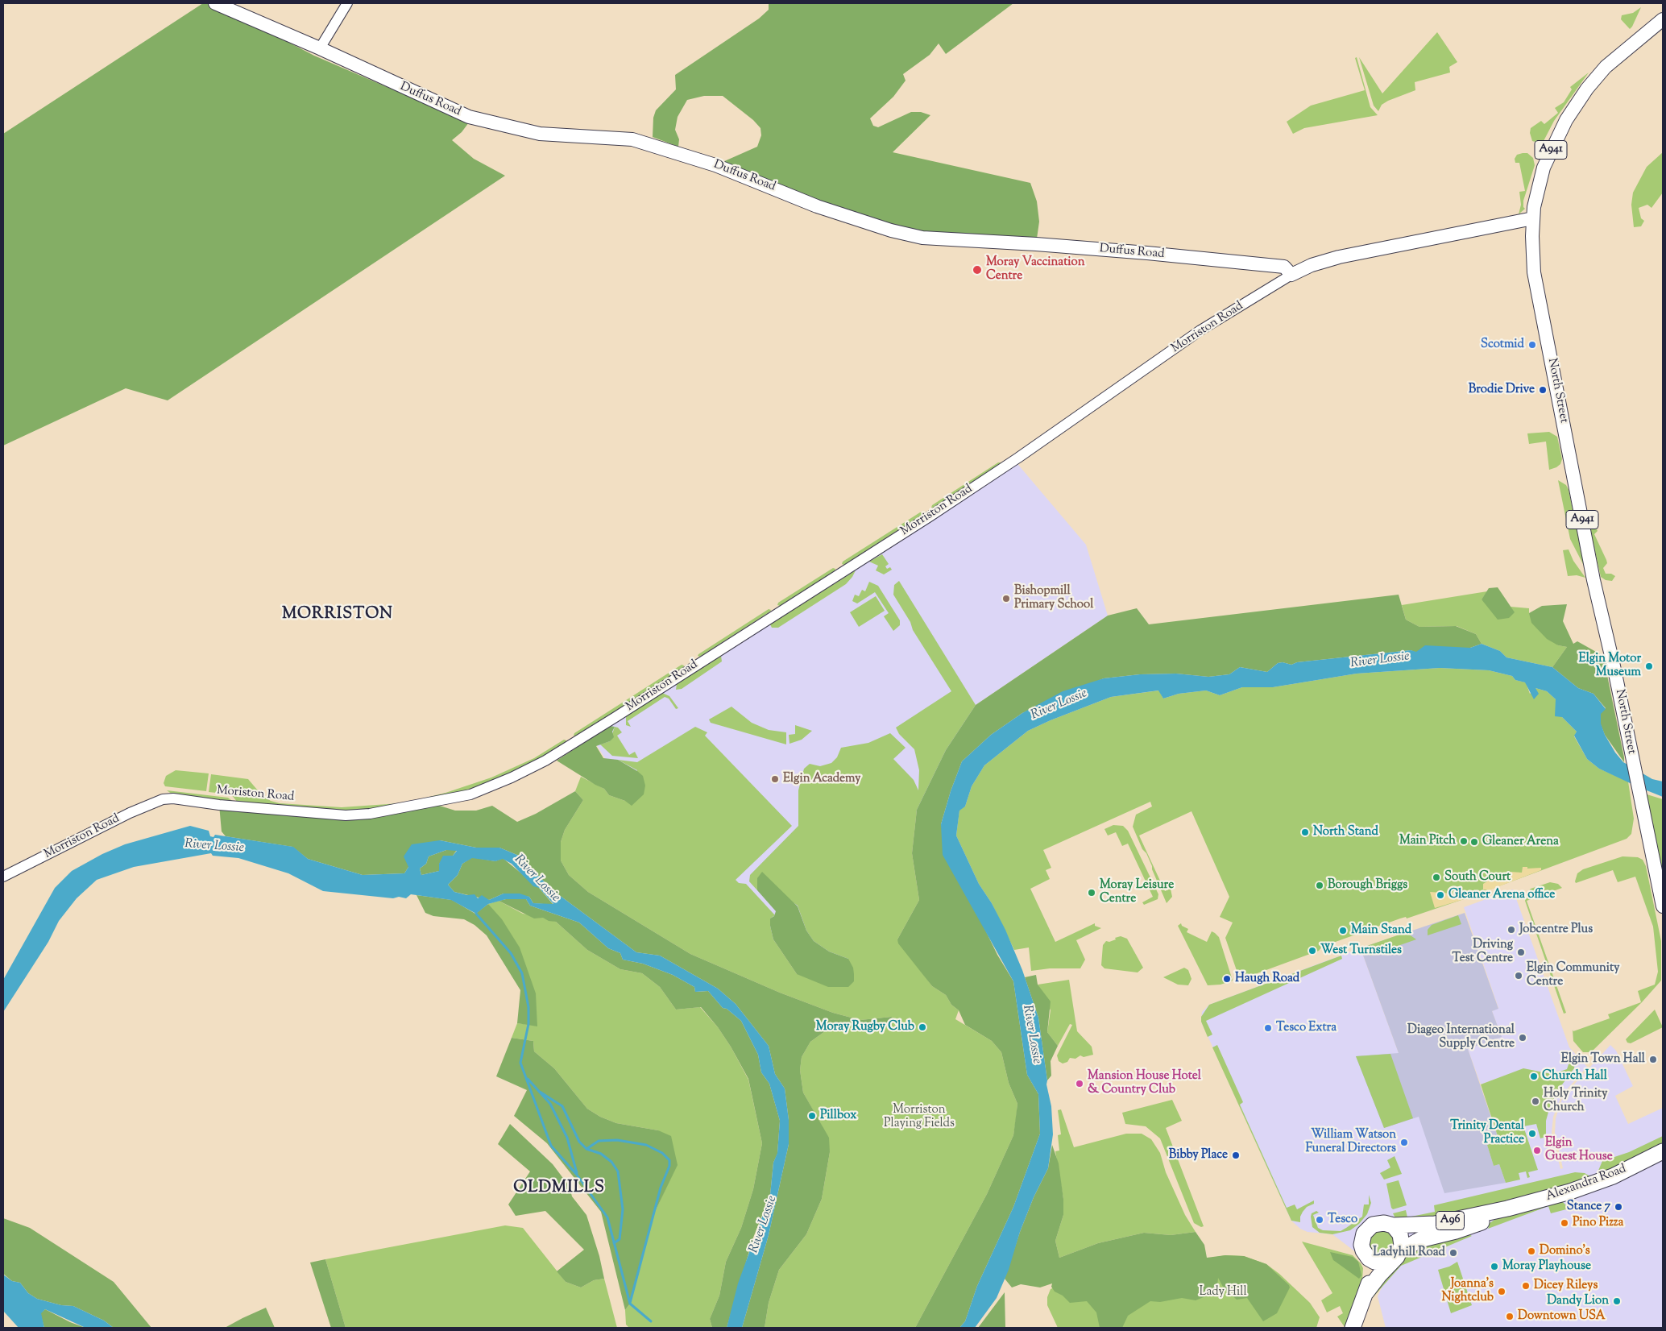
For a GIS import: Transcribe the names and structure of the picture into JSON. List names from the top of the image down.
{
  "streets": {
    "highway": ["Alexandra Road", "A96"],
    "main road": [
      "Duffus Road",
      "A941",
      "Morriston Road",
      "North Street"
    ],
    "street": ["Moriston Road"]
  },
  "crossings": [
    ["Duffus Road", "Morriston Road"],
    ["Morriston Road", "North Street"],
    ["Morriston Road", "Moriston Road"]
  ],
  "districts": ["MORRISTON", "OLDMILLS"],
  "water": ["River Lossie"],
  "parks": ["Morriston Playing Fields", "Lady Hill"],
  "places": [
    "Moray Vaccination Centre",
    "Scotmid",
    "Brodie Drive",
    "Bishopmill Primary School",
    "Elgin Motor Museum",
    "Elgin Academy",
    "North Stand",
    "Main Pitch",
    "Gleaner Arena",
    "South Court",
    "Borough Briggs",
    "Moray Leisure Centre",
    "Gleaner Arena office",
    "Jobcentre Plus",
    "Main Stand",
    "West Turnstiles",
    "Driving Test Centre",
    "Elgin Community Centre",
    "Haugh Road",
    "Moray Rugby Club",
    "Tesco Extra",
    "Diageo International Supply Centre",
    "Elgin Town Hall",
    "Church Hall",
    "Mansion House Hotel & Country Club",
    "Holy Trinity Church",
    "Pillbox",
    "Trinity Dental Practice",
    "William Watson Funeral Directors",
    "Elgin Guest House",
    "Bibby Place",
    "Stance 7",
    "Tesco",
    "Pino Pizza",
    "Domino's",
    "Ladyhill Road",
    "Moray Playhouse",
    "Dicey Rileys",
    "Joanna's Nightclub",
    "Dandy Lion",
    "Downtown USA"
  ]
}
